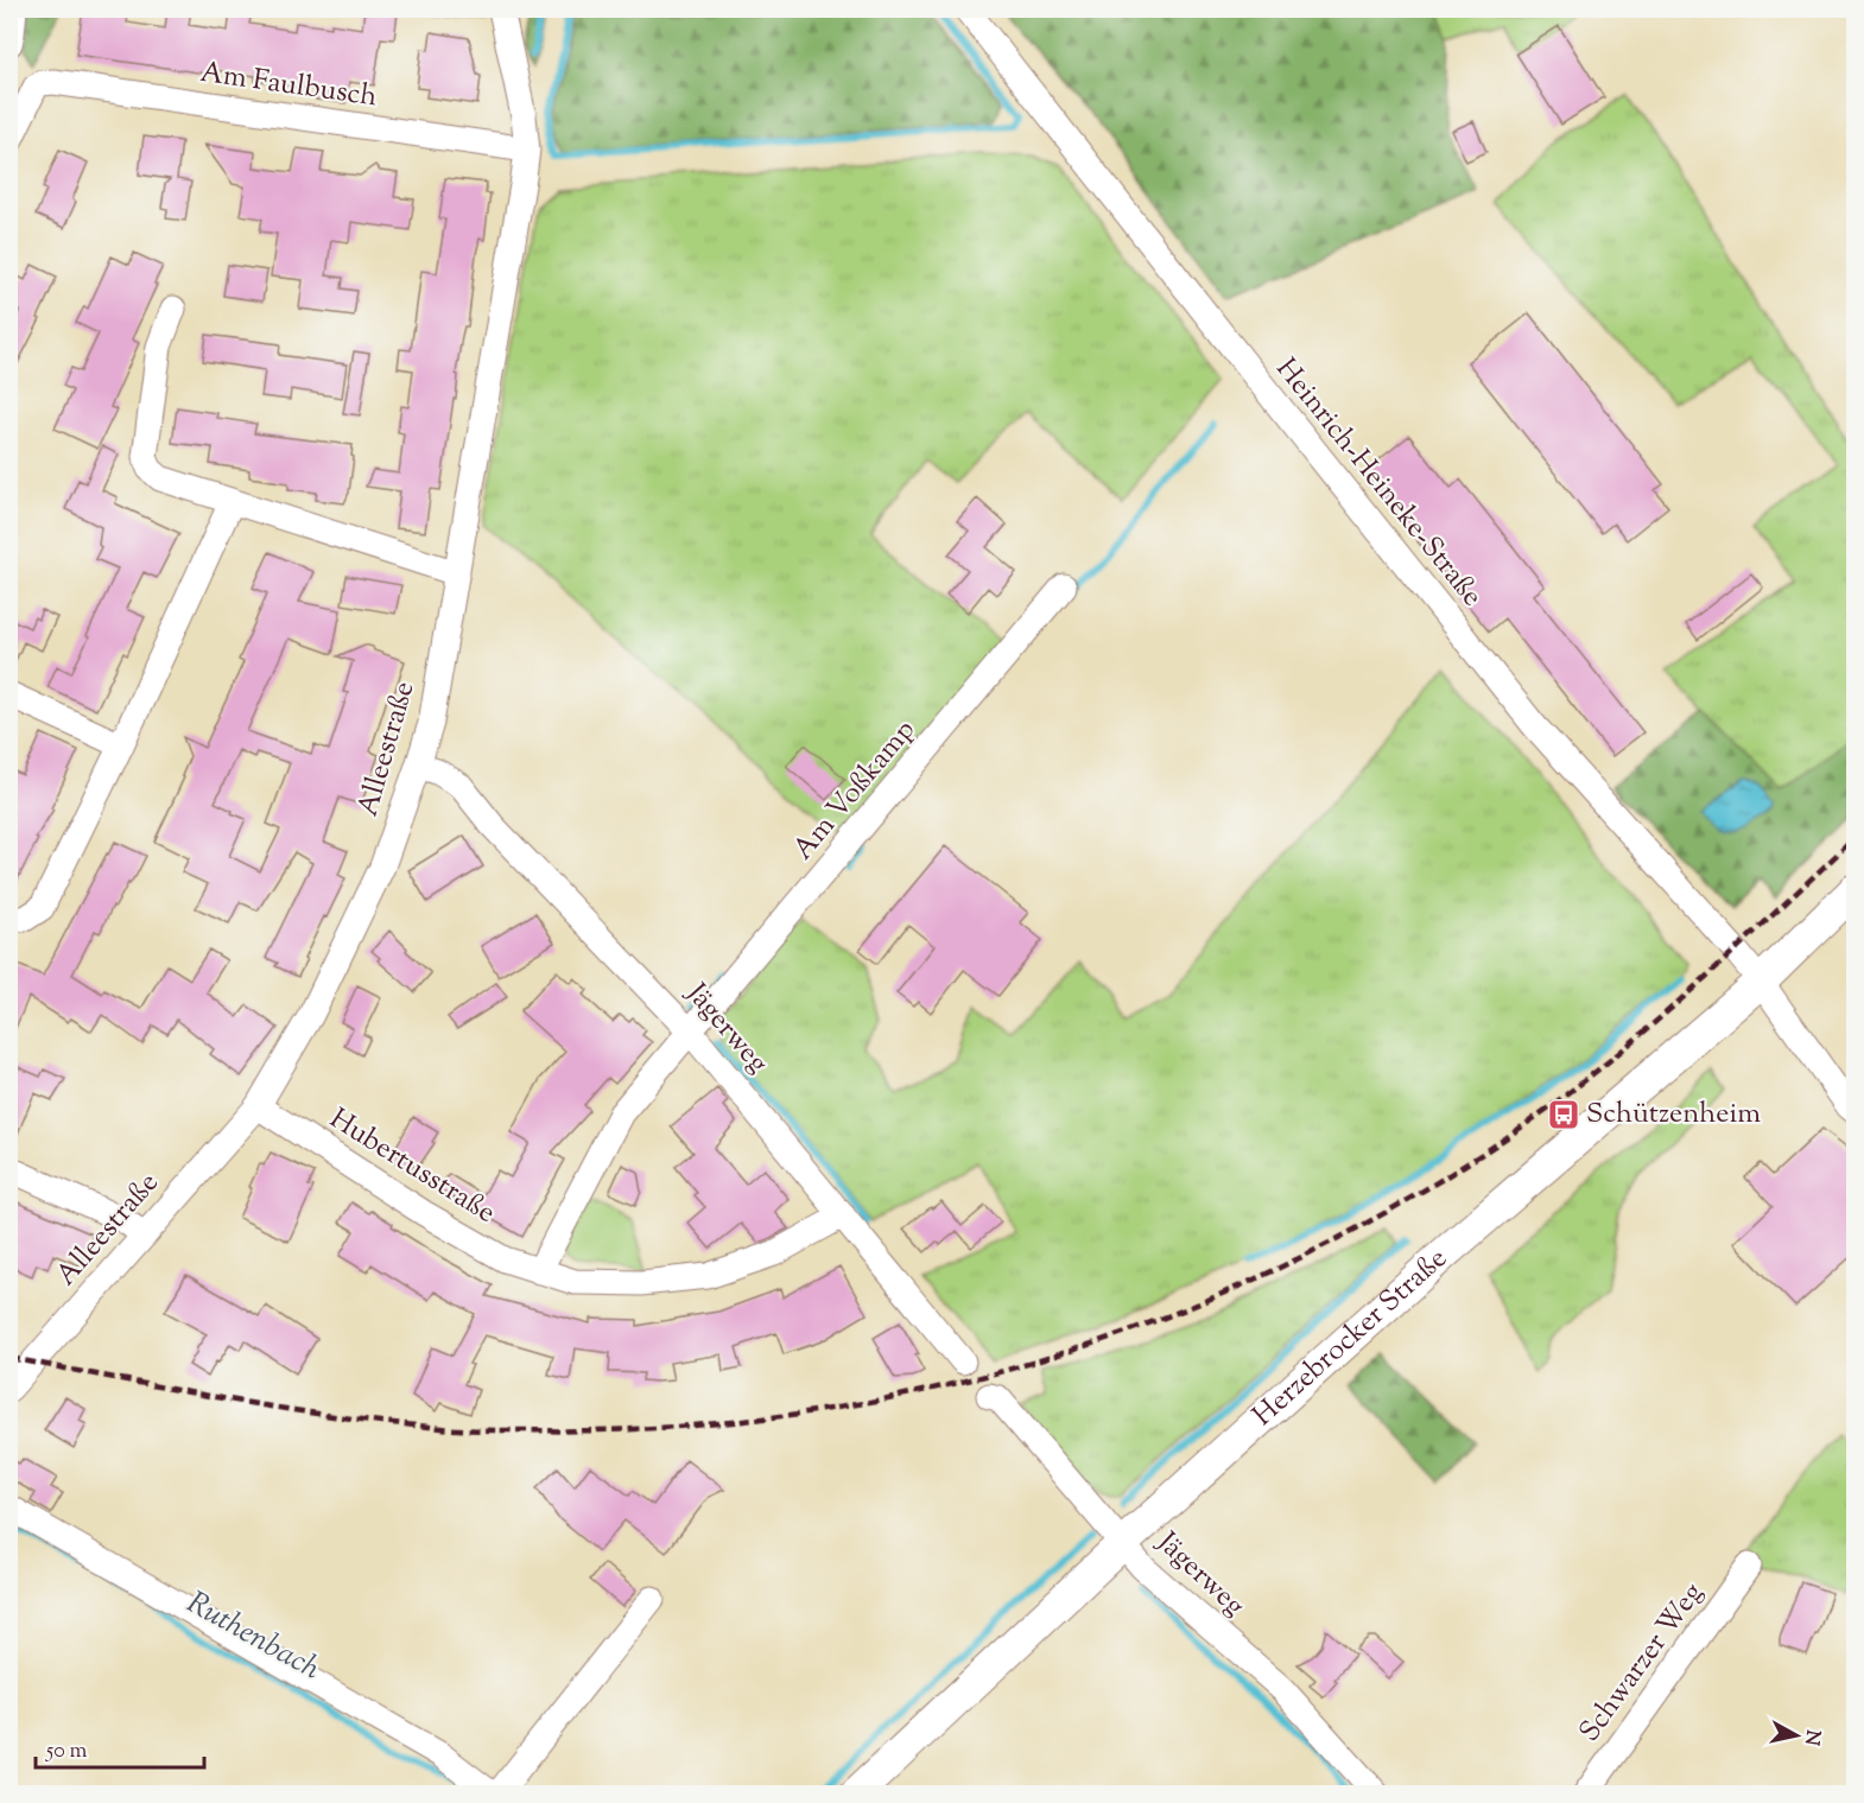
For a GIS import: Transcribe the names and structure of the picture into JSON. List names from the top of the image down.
{
  "streets": {
    "main road": ["Herzebrocker Straße"],
    "street": [
      "Am Faulbusch",
      "Heinrich-Heineke-Straße",
      "Alleestraße",
      "Am Voßkamp",
      "Jägerweg",
      "Hubertusstraße",
      "Schwarzer Weg"
    ]
  },
  "crossings": [
    ["Am Faulbusch", "Alleestraße"],
    ["Heinrich-Heineke-Straße", "Herzebrocker Straße"],
    ["Alleestraße", "Jägerweg"],
    ["Alleestraße", "Hubertusstraße"],
    ["Am Voßkamp", "Jägerweg"],
    ["Jägerweg", "Hubertusstraße"],
    ["Jägerweg", "Herzebrocker Straße"]
  ],
  "water": ["Ruthenbach"],
  "places": {
    "bus stop": ["Schützenheim"]
  },
  "scale_bar": "50 m",
  "north": "right"
}
